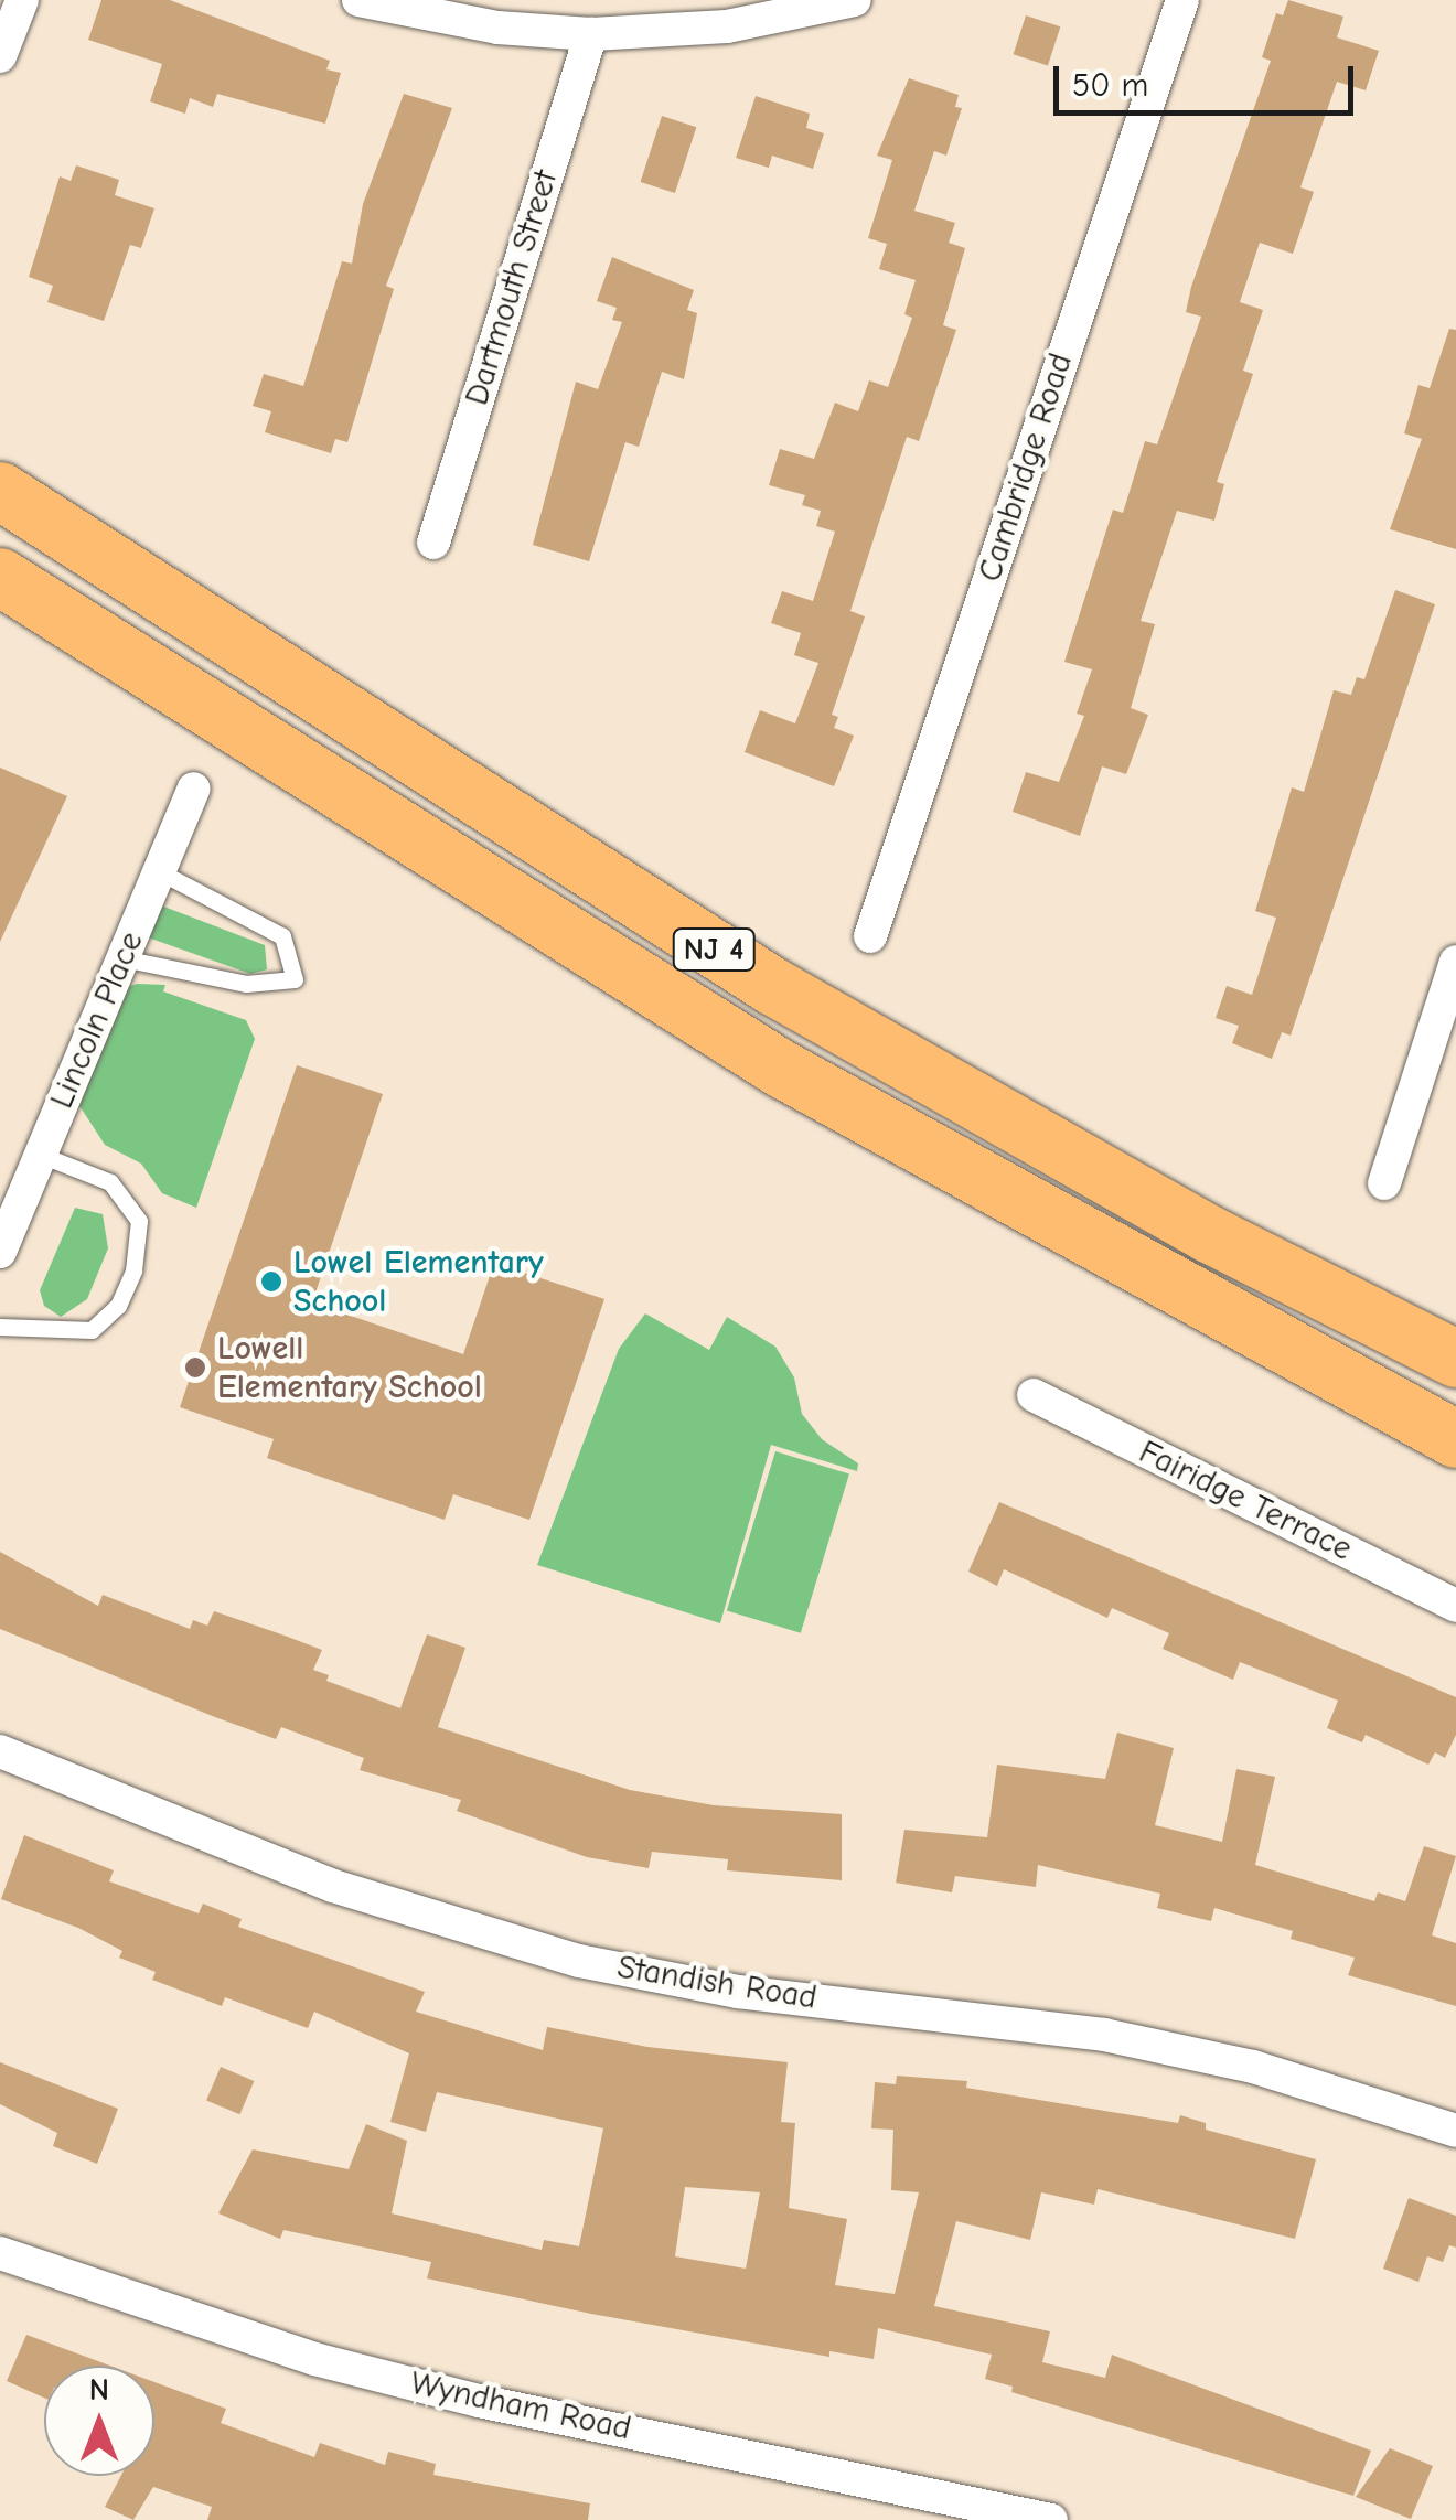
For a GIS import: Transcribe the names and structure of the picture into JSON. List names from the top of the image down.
{
  "streets": {
    "highway": ["NJ 4"],
    "street": [
      "Dartmouth Street",
      "Cambridge Road",
      "Lincoln Place",
      "Fairidge Terrace",
      "Standish Road",
      "Wyndham Road"
    ]
  },
  "places": ["Lowel Elementary School", "Lowell Elementary School"],
  "scale_bar": "50 m",
  "north": "top"
}
